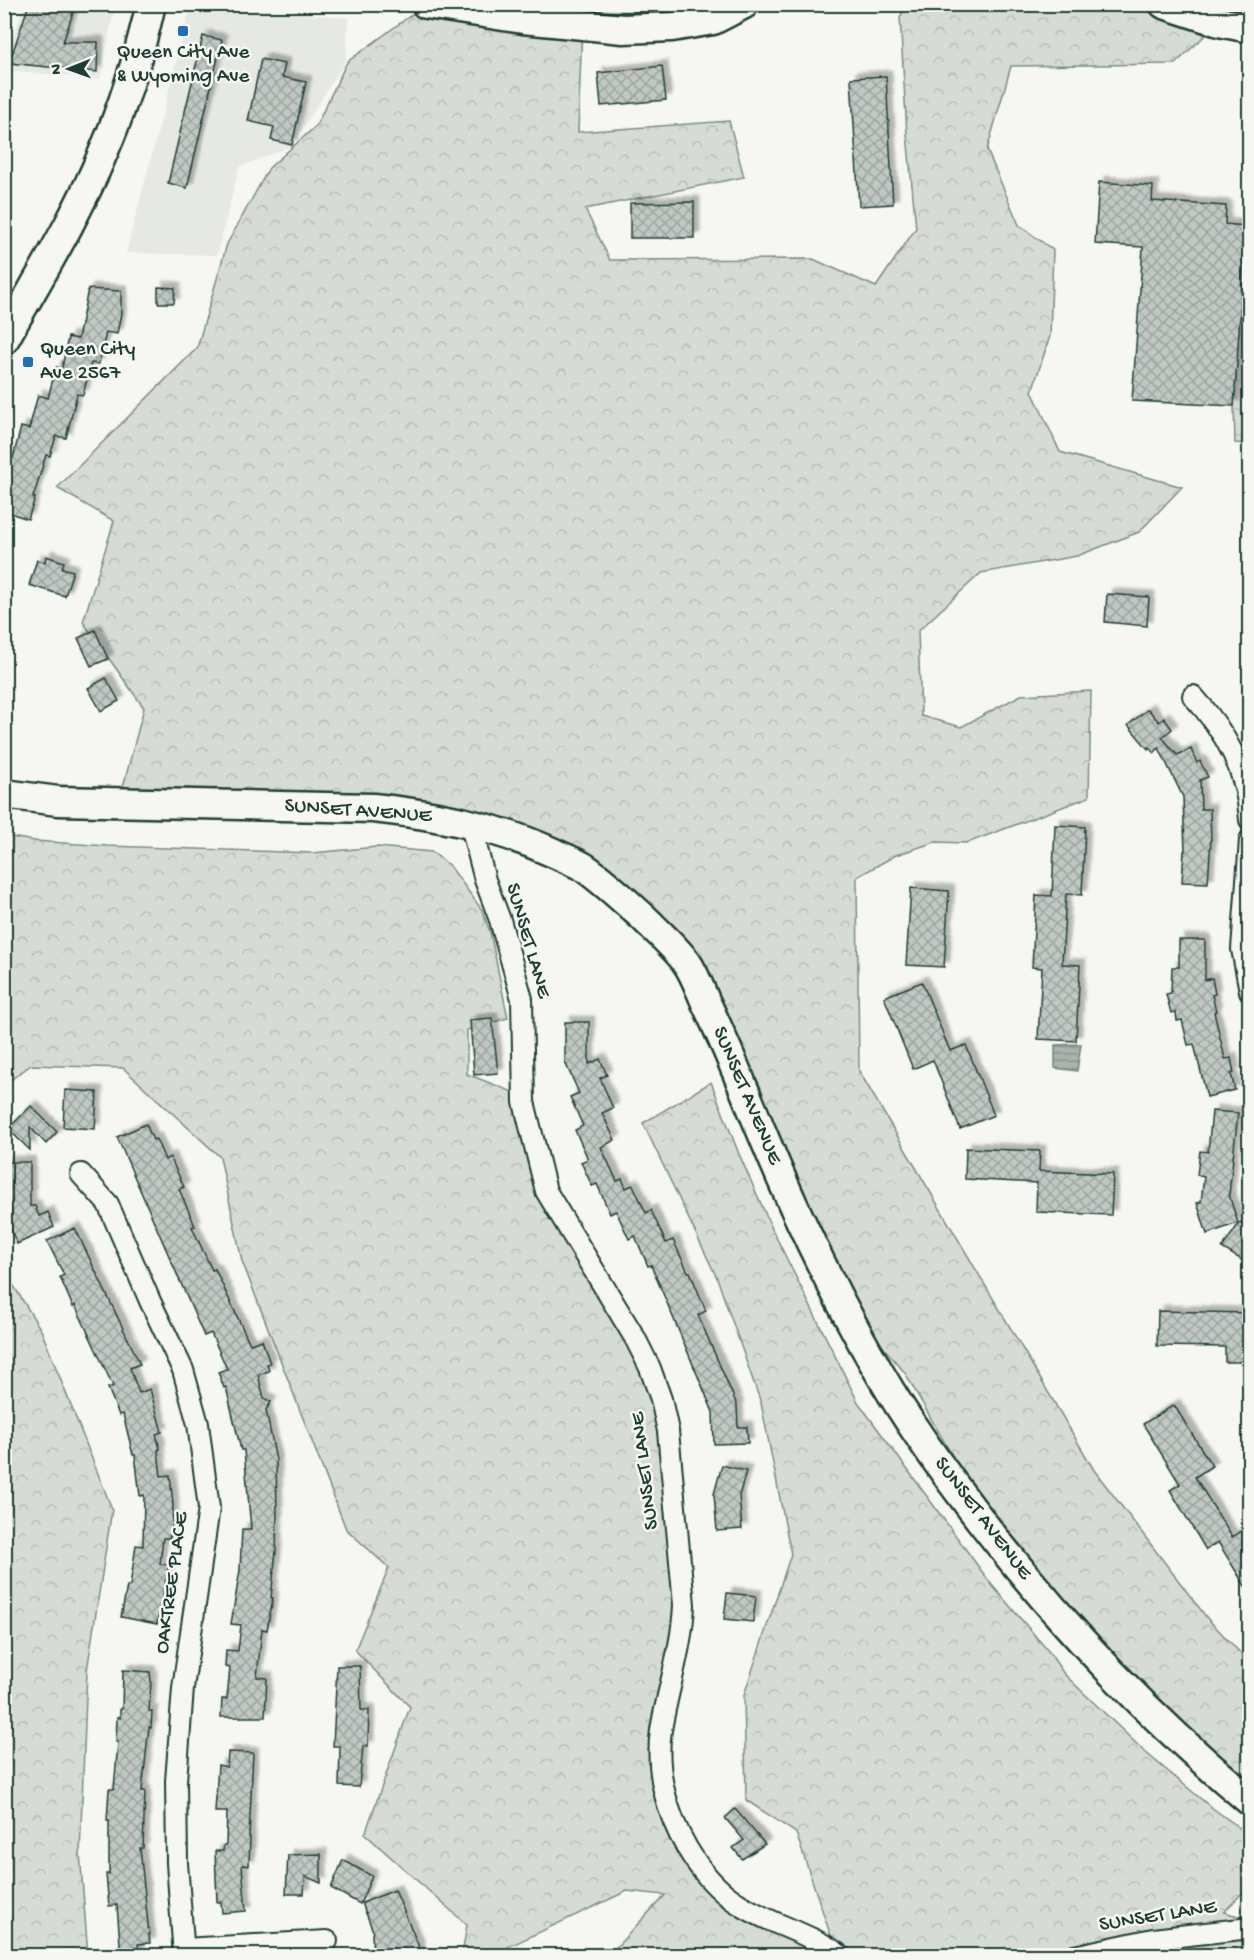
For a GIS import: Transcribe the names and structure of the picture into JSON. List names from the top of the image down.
{
  "streets": {
    "street": ["SUNSET AVENUE", "SUNSET LANE", "OAKTREE PLACE"]
  },
  "crossings": [
    ["SUNSET AVENUE", "SUNSET LANE"]
  ],
  "places": {
    "transit": ["Queen City Ave & Wyoming Ave", "Queen City Ave 2567"]
  },
  "north": "left"
}
